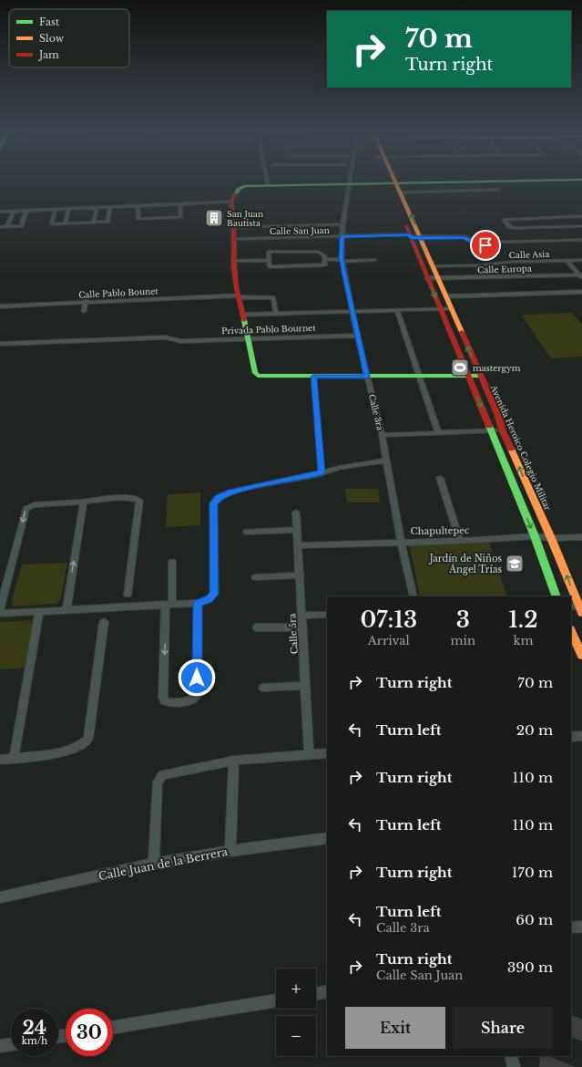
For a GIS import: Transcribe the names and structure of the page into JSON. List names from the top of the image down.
{
  "streets": {
    "main road": ["Avenida Heroico Colegio Militar"],
    "street": [
      "Calle San Juan",
      "Calle Asia",
      "Calle Europa",
      "Calle Pablo Bounet",
      "Privada Pablo Bournet",
      "Calle 3ra",
      "Chapultepec",
      "Calle 5ra",
      "Calle Juan de la Berrera"
    ]
  },
  "crossings": [
    ["Calle San Juan", "Calle 3ra"],
    ["Calle San Juan", "Avenida Heroico Colegio Militar"],
    ["Calle Asia", "Avenida Heroico Colegio Militar"],
    ["Calle Europa", "Avenida Heroico Colegio Militar"],
    ["Privada Pablo Bournet", "Calle 3ra"],
    ["Calle 3ra", "Chapultepec"],
    ["Avenida Heroico Colegio Militar", "Chapultepec"],
    ["Chapultepec", "Calle 5ra"]
  ],
  "places": {
    "building": ["San Juan Bautista"],
    "sports": ["mastergym"],
    "school or university": ["Jardín de Niños Ángel Trías"]
  },
  "legend": ["Fast", "Slow", "Jam"],
  "page": {
    "turn": ["70 m", "Turn right"],
    "eta": [
      "07:13",
      "Arrival",
      "3",
      "min",
      "1.2",
      "km"
    ],
    "list": [
      {
        "name": "Turn right",
        "value": "70 m"
      },
      {
        "name": "Turn left",
        "value": "20 m"
      },
      {
        "name": "Turn right",
        "value": "110 m"
      },
      {
        "name": "Turn left",
        "value": "110 m"
      },
      {
        "name": "Turn right",
        "value": "170 m"
      },
      {
        "name": "Turn left",
        "note": "Calle 3ra",
        "value": "60 m"
      },
      {
        "name": "Turn right",
        "note": "Calle San Juan",
        "value": "390 m"
      }
    ],
    "map_buttons": ["+", "−"],
    "buttons": ["Exit", "Share"],
    "speed": "24 km/h",
    "limit": "30"
  }
}
